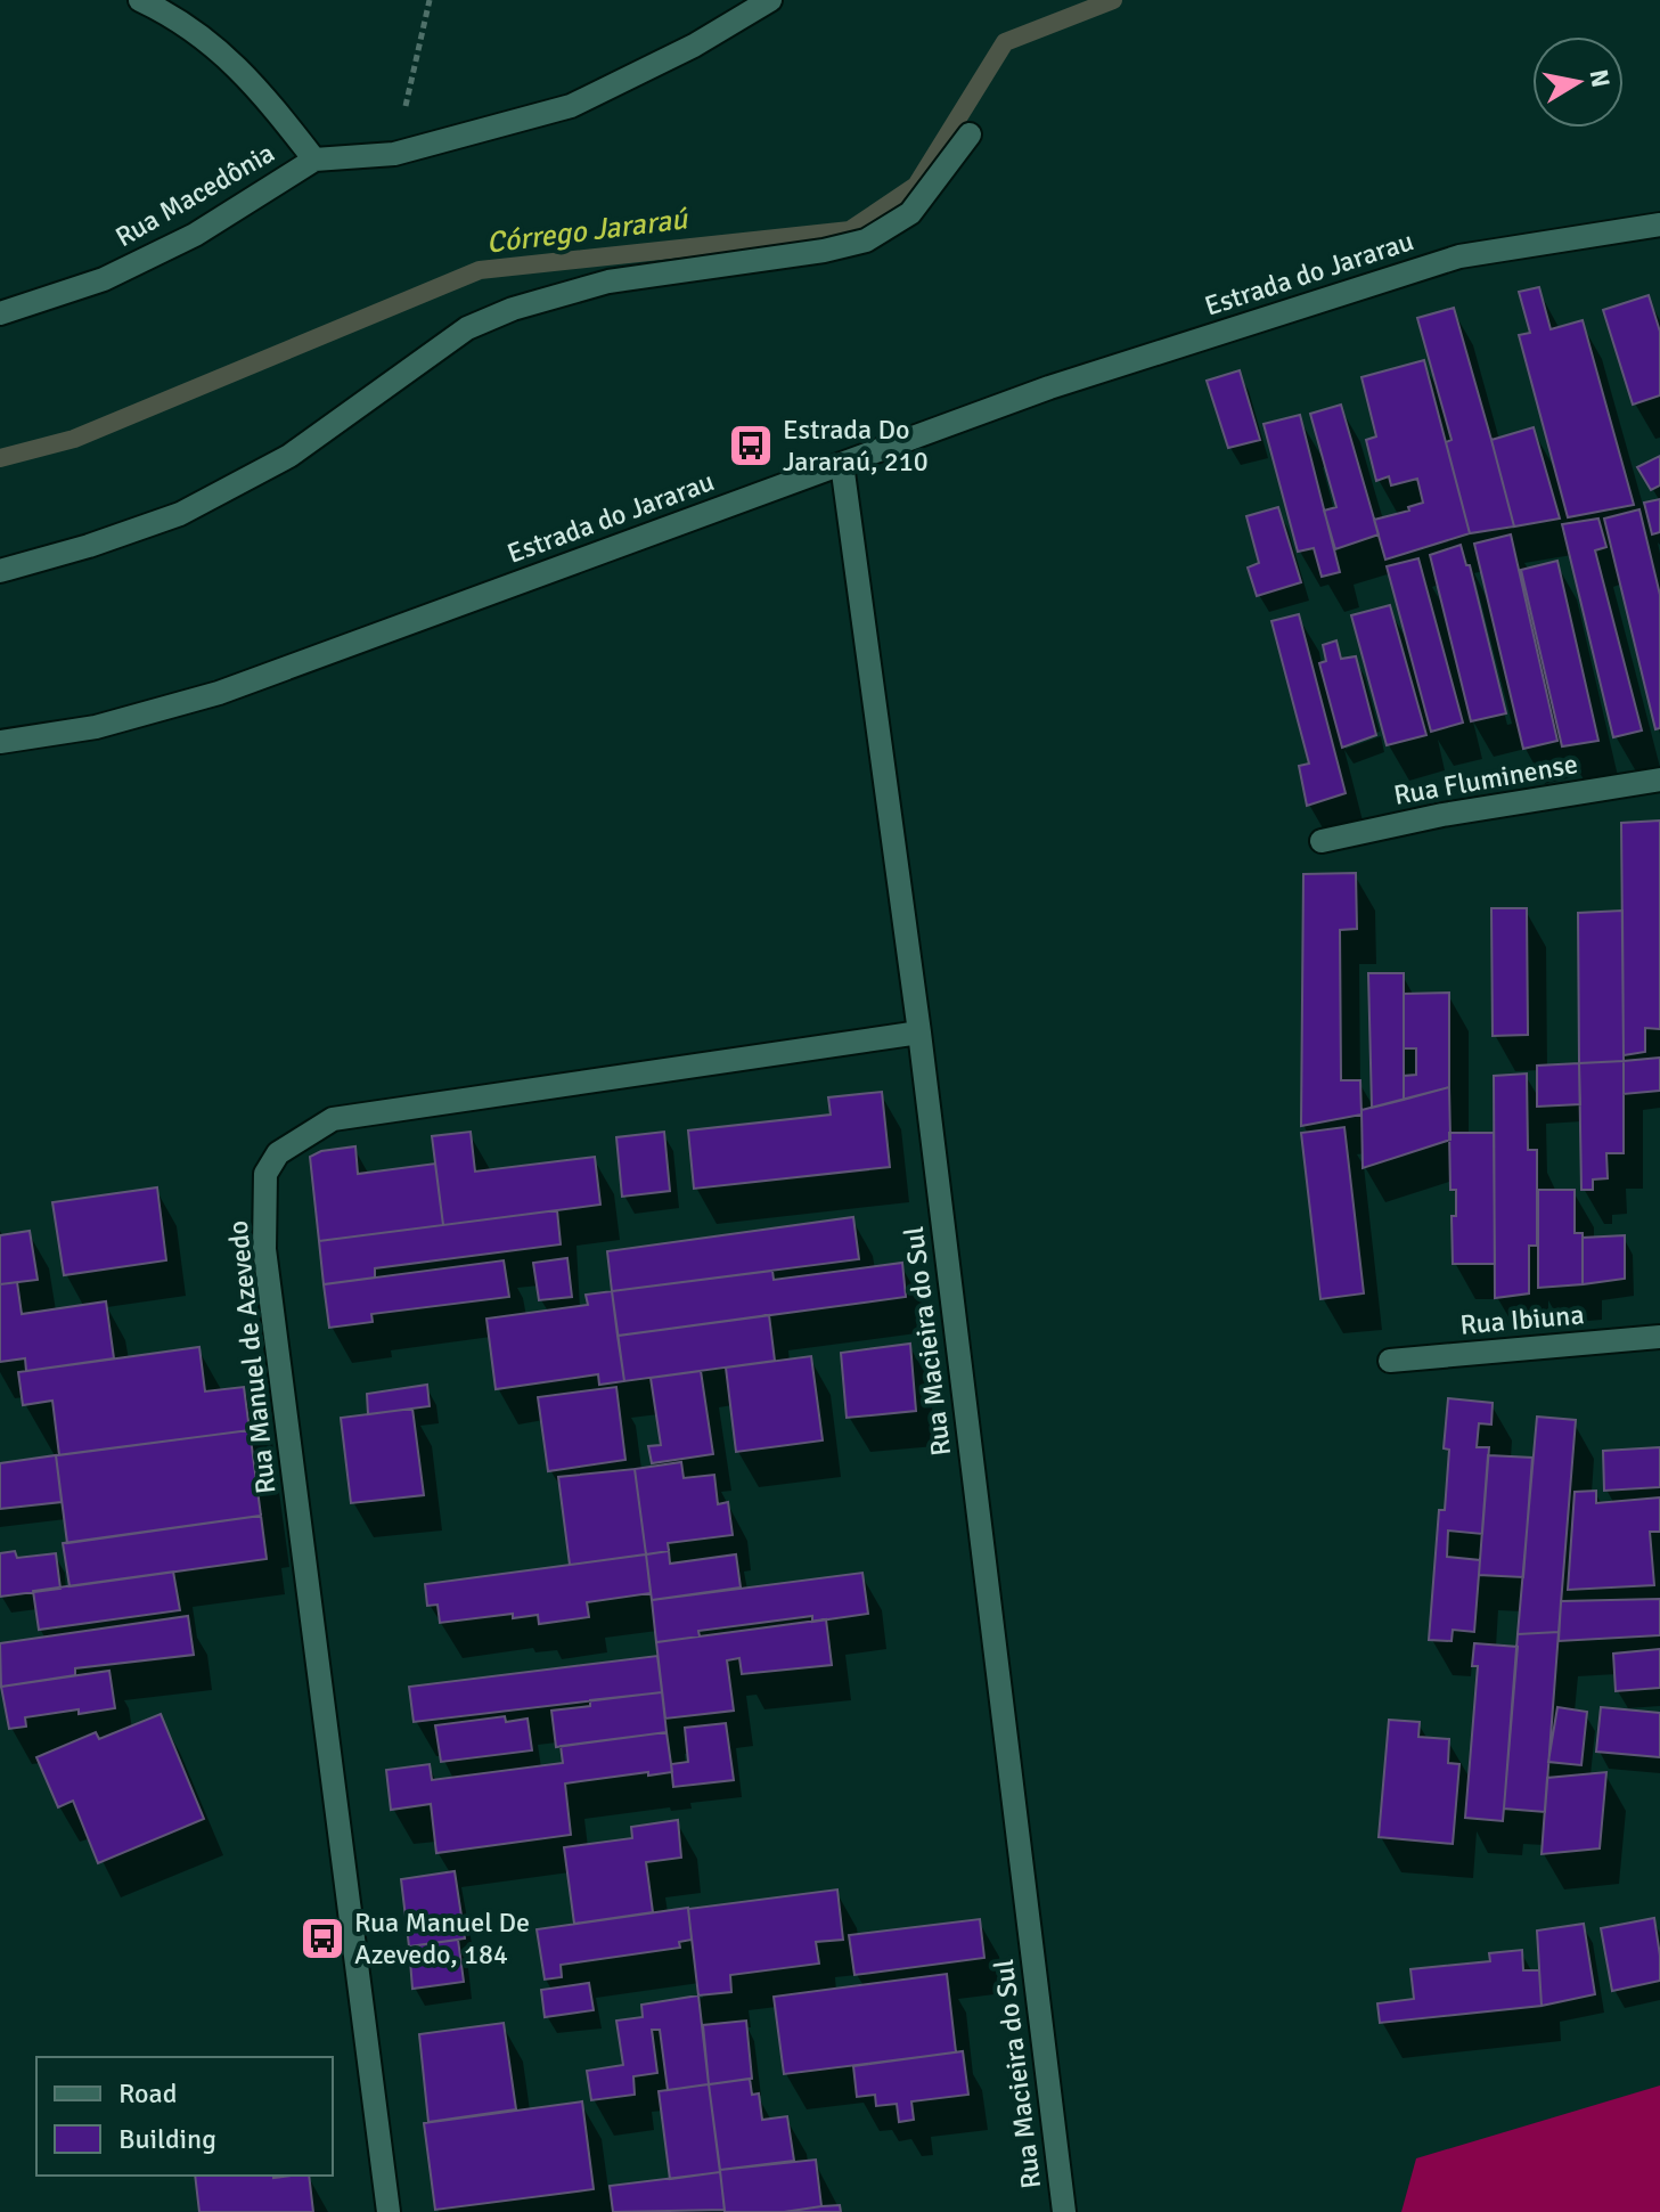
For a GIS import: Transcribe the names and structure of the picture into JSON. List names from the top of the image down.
{
  "streets": {
    "street": [
      "Rua Macedônia",
      "Estrada do Jararau",
      "Rua Fluminense",
      "Rua Ibiuna",
      "Rua Macieira do Sul",
      "Rua Manuel de Azevedo"
    ]
  },
  "crossings": [
    ["Estrada do Jararau", "Rua Macieira do Sul"],
    ["Rua Macieira do Sul", "Rua Manuel de Azevedo"]
  ],
  "water": ["Córrego Jararaú"],
  "places": {
    "bus stop": ["Estrada Do Jararaú, 210", "Rua Manuel De Azevedo, 184"]
  },
  "legend": ["Road", "Building"],
  "north": "right"
}
